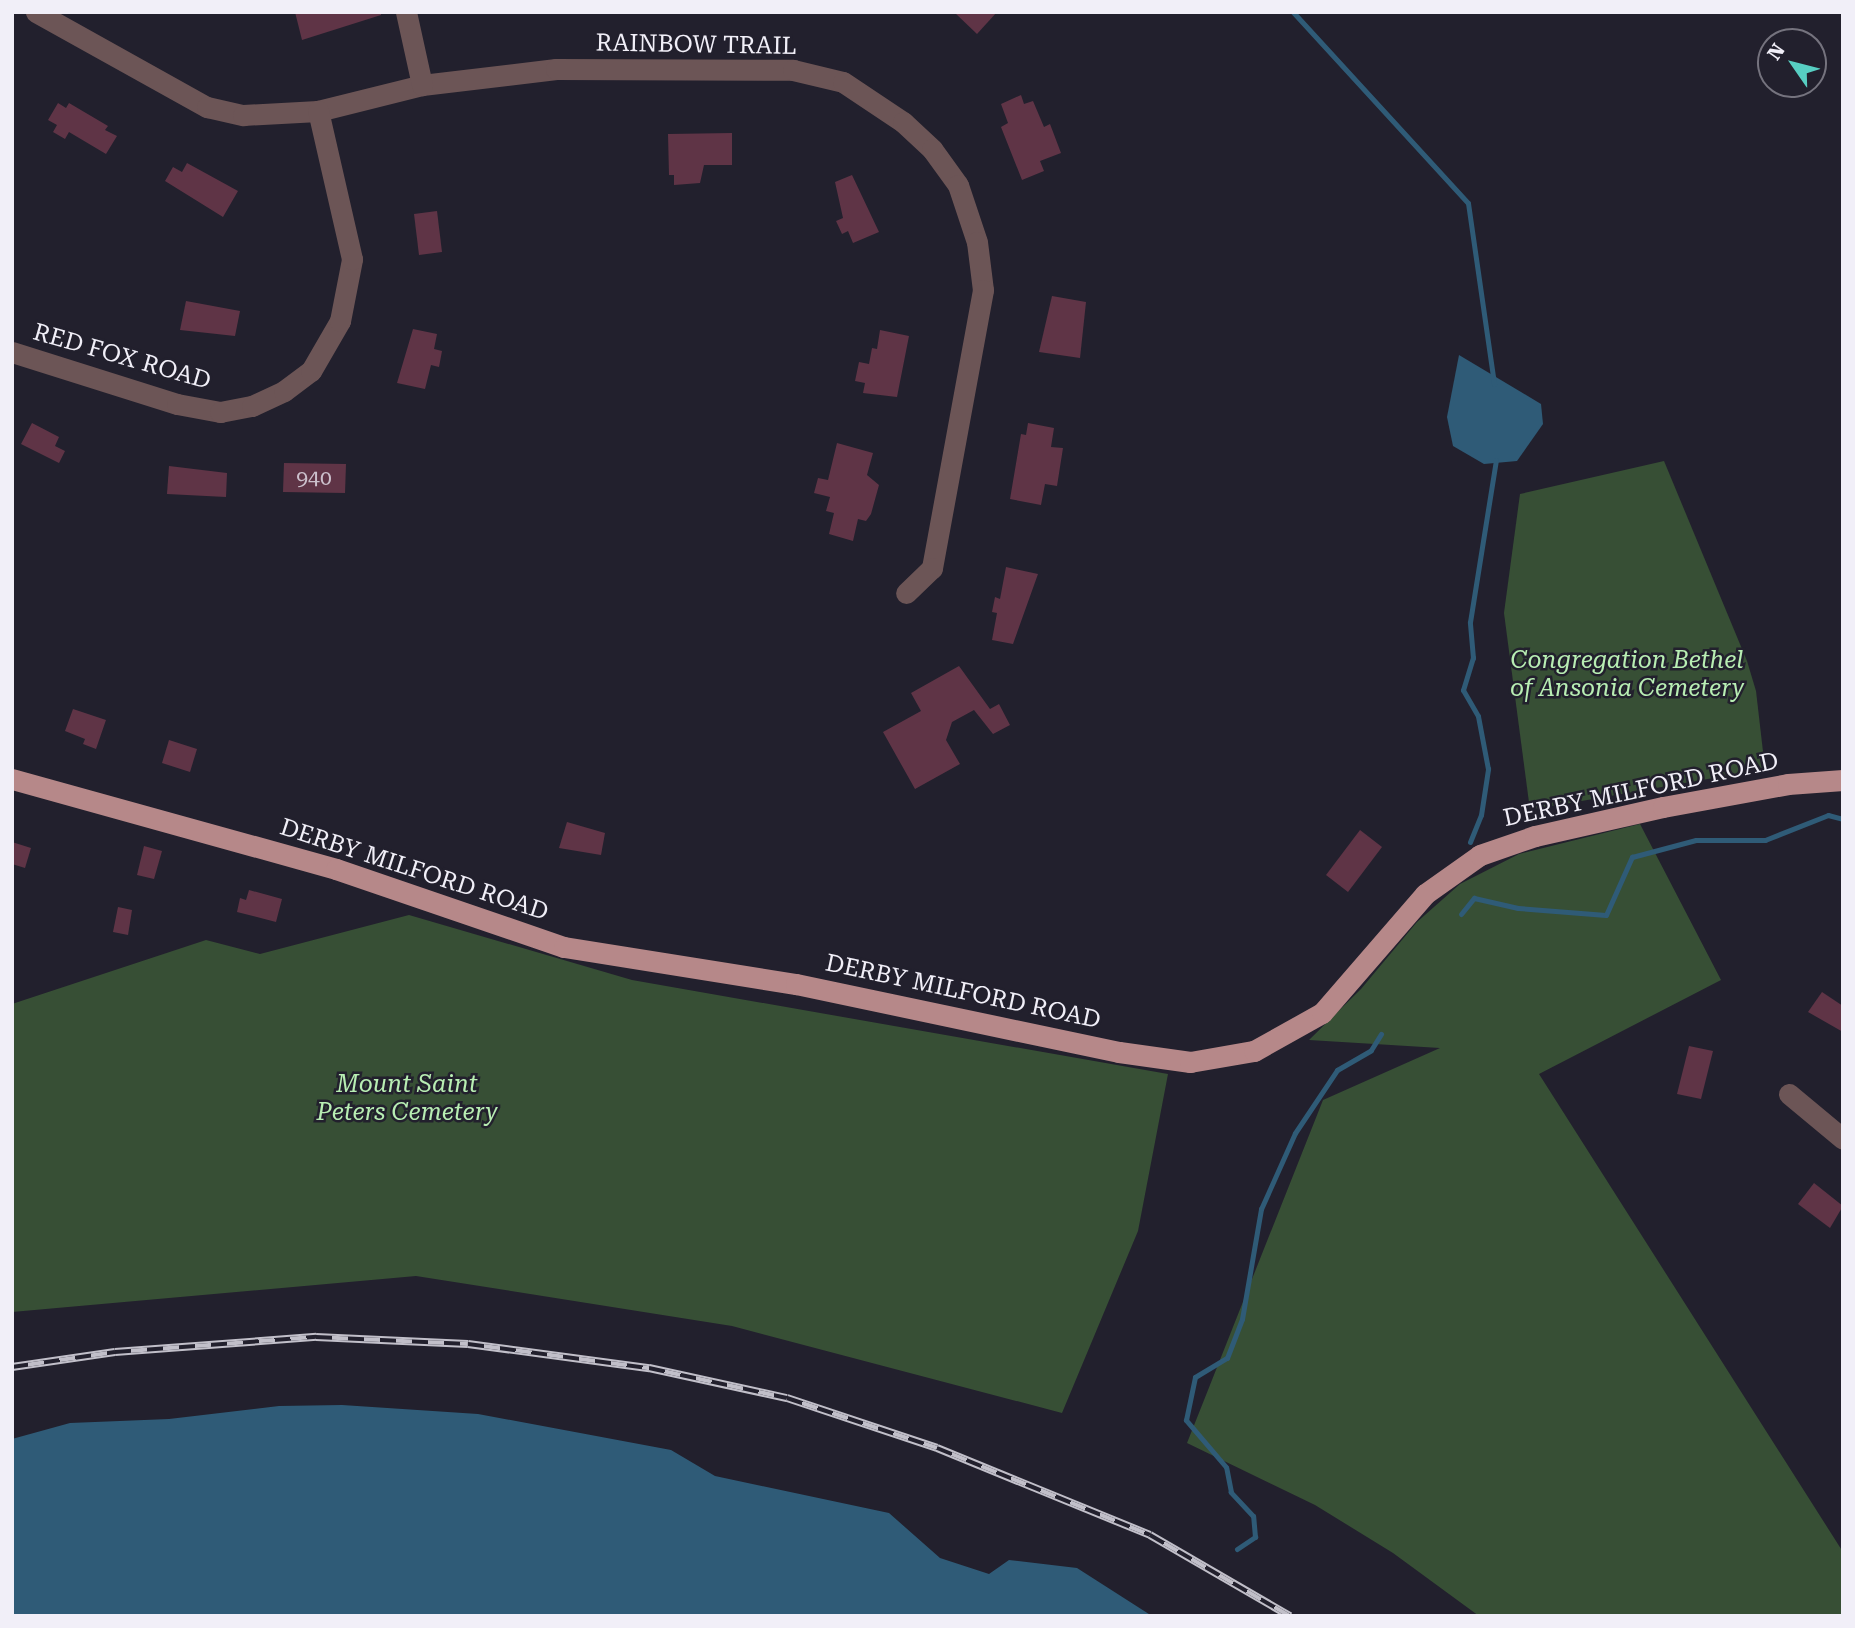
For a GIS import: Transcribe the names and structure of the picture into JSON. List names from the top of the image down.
{
  "streets": {
    "main road": ["DERBY MILFORD ROAD"],
    "street": ["RAINBOW TRAIL", "RED FOX ROAD"]
  },
  "crossings": [
    ["RAINBOW TRAIL", "RED FOX ROAD"]
  ],
  "parks": ["Congregation Bethel of Ansonia Cemetery", "Mount Saint Peters Cemetery"],
  "house_numbers": ["940"],
  "north": "top left"
}
